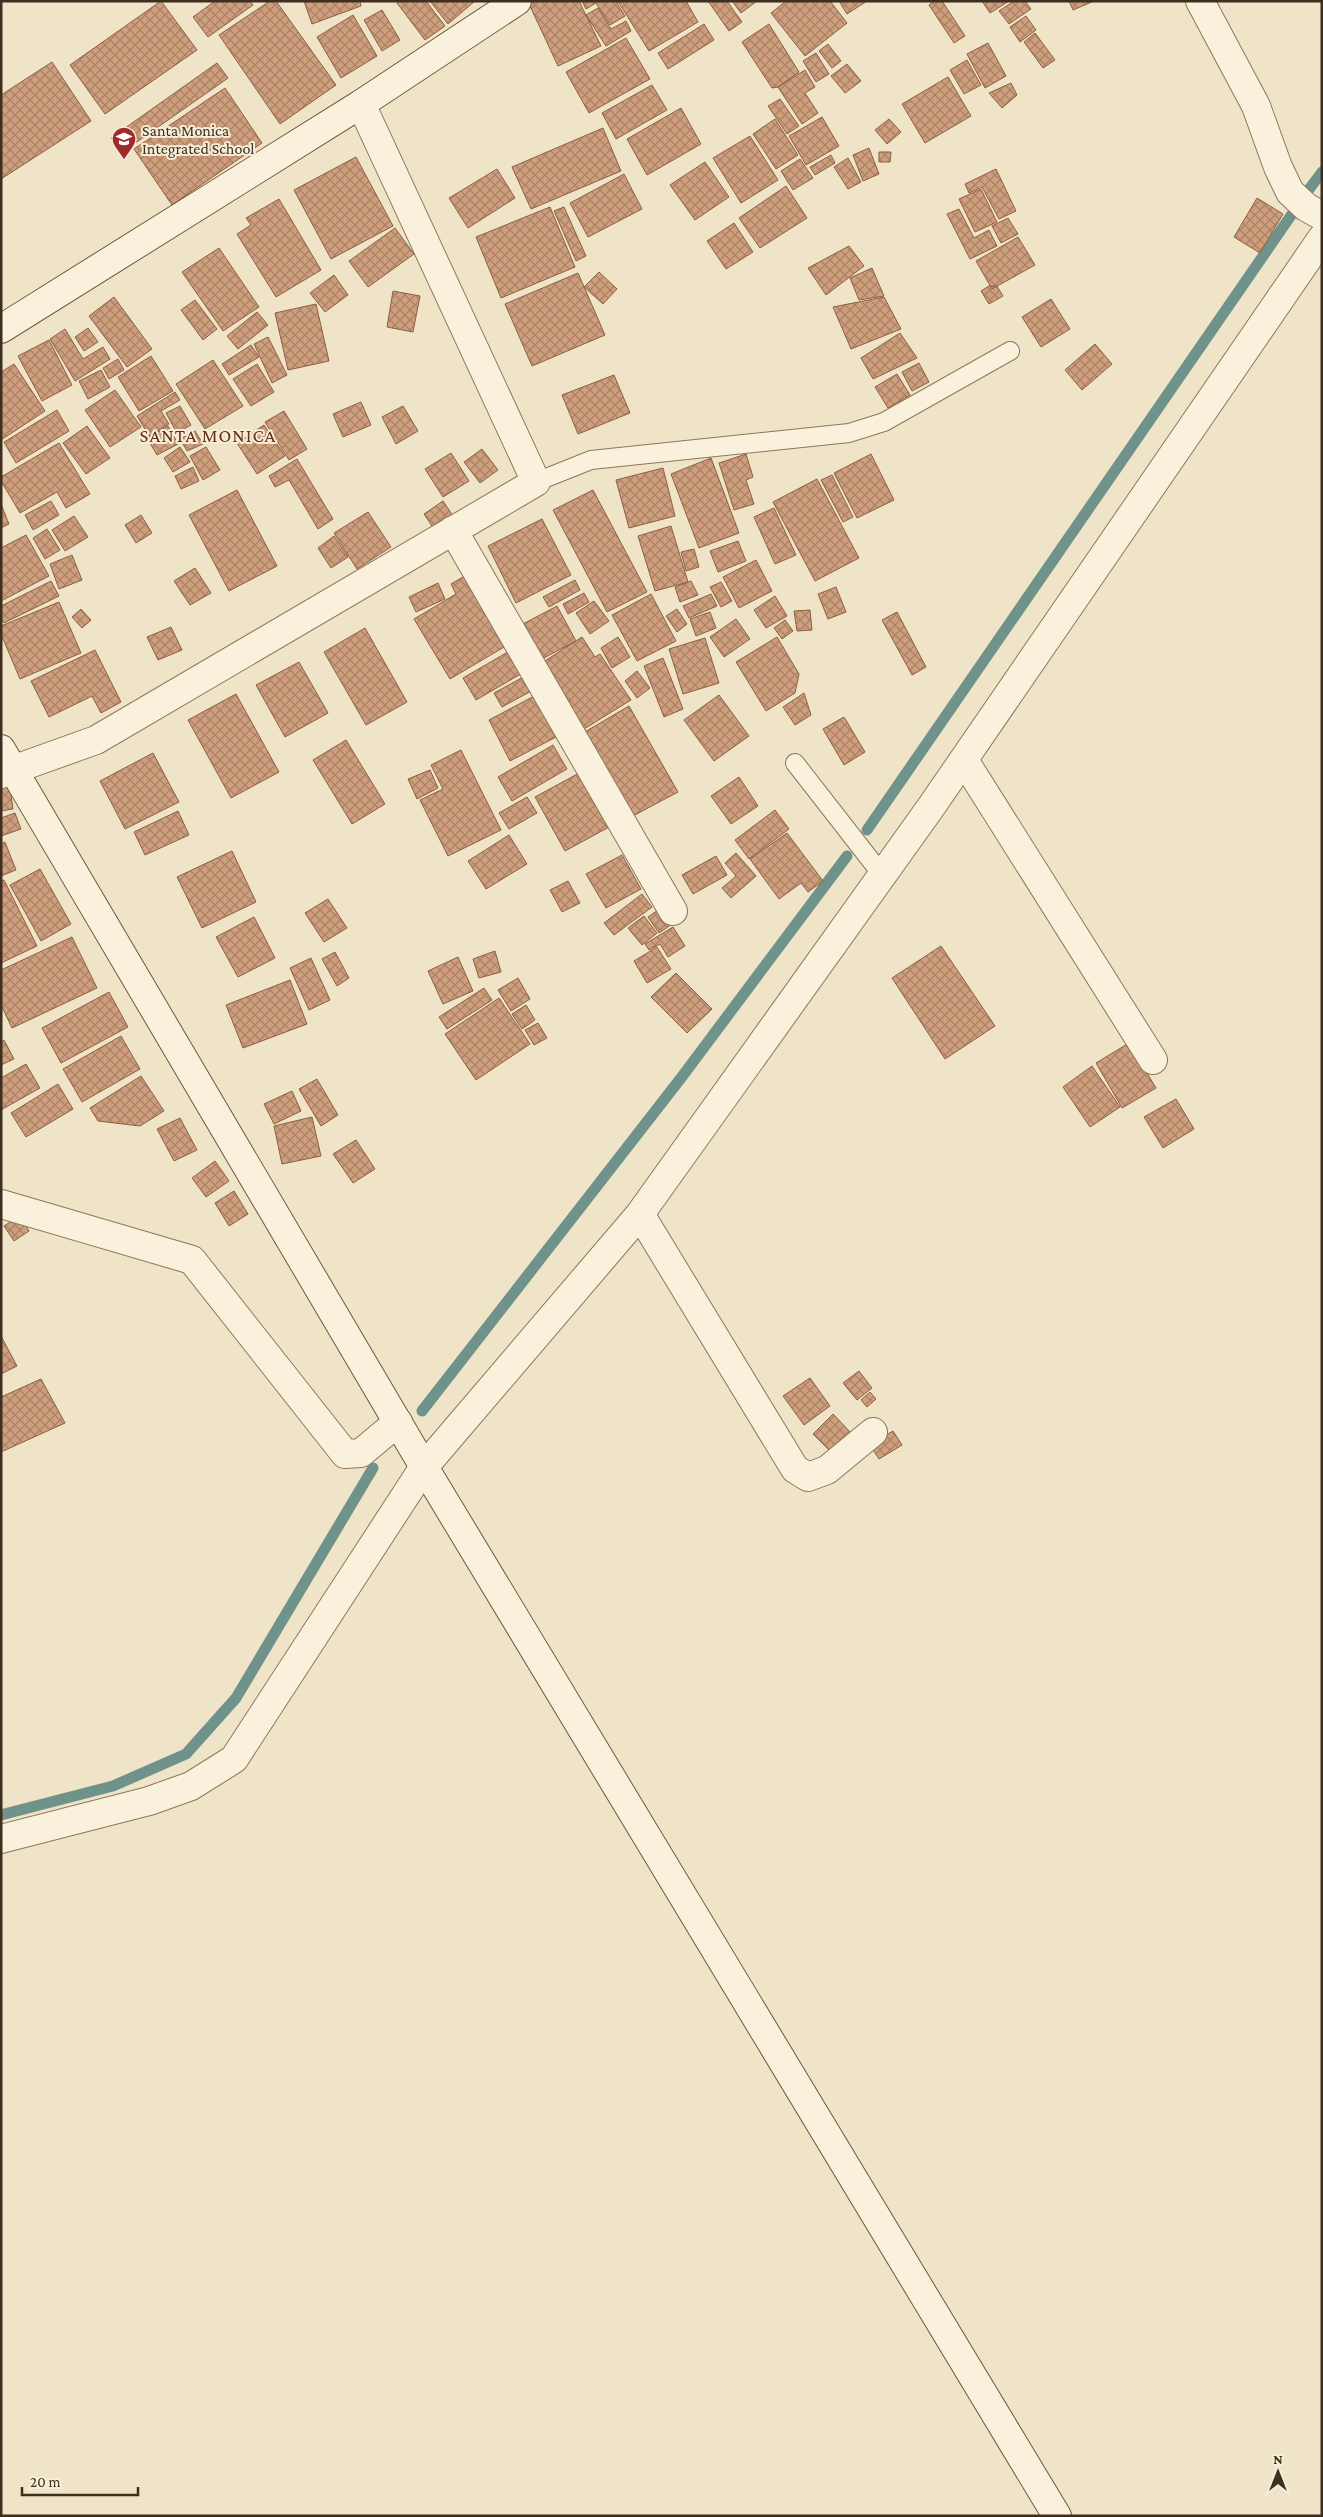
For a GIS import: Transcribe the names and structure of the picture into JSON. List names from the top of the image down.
{
  "districts": ["SANTA MONICA"],
  "places": {
    "school or university": ["Santa Monica Integrated School"]
  },
  "scale_bar": "20 m",
  "north": "top"
}
